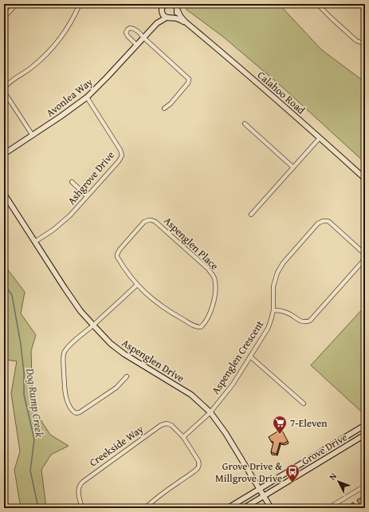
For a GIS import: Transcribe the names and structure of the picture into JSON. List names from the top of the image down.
{
  "streets": {
    "street": [
      "Calahoo Road",
      "Avonlea Way",
      "Ashgrove Drive",
      "Aspenglen Place",
      "Aspenglen Crescent",
      "Aspenglen Drive",
      "Creekside Way",
      "Grove Drive"
    ]
  },
  "crossings": [
    ["Calahoo Road", "Avonlea Way"],
    ["Avonlea Way", "Ashgrove Drive"],
    ["Ashgrove Drive", "Aspenglen Drive"],
    ["Aspenglen Crescent", "Aspenglen Drive"],
    ["Aspenglen Drive", "Grove Drive"]
  ],
  "water": ["Dog Rump Creek"],
  "places": {
    "supermarket": ["7-Eleven"],
    "bus stop": ["Grove Drive & Millgrove Drive"]
  },
  "north": "top left"
}
